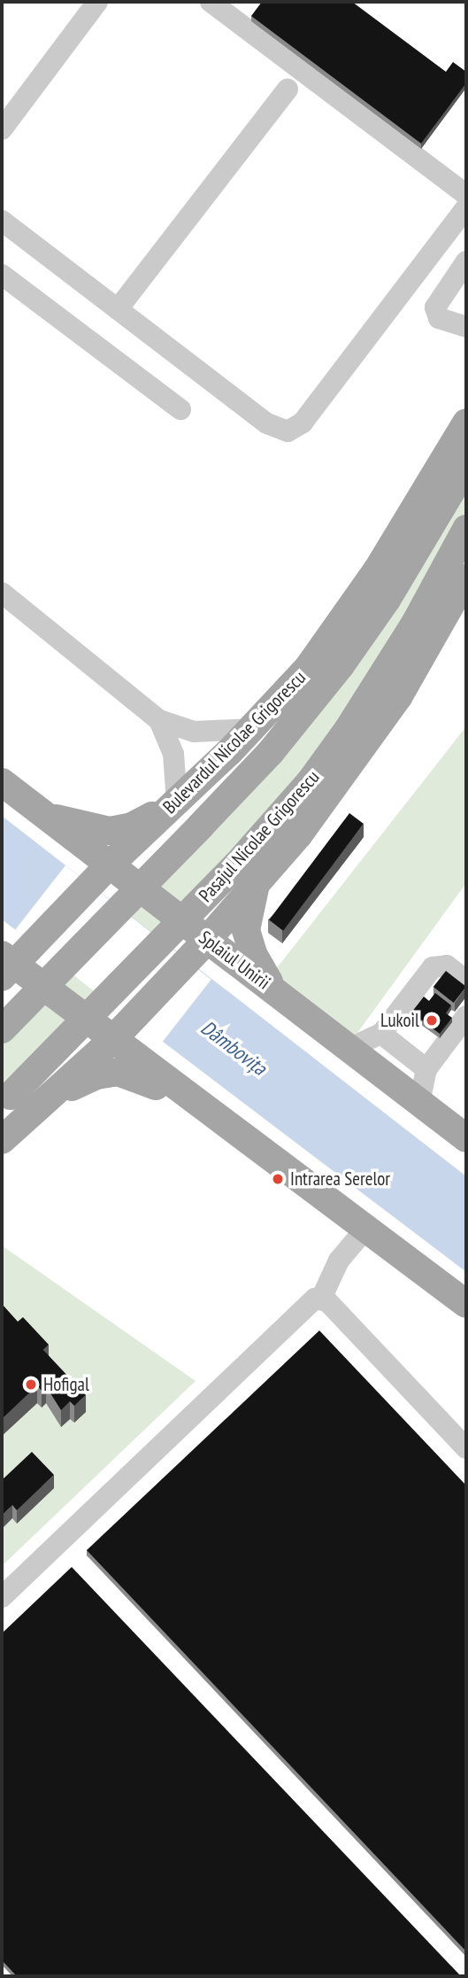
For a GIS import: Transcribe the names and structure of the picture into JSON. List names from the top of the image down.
{
  "streets": {
    "main road": ["Bulevardul Nicolae Grigorescu", "Pasajul Nicolae Grigorescu", "Splaiul Unirii"]
  },
  "crossings": [
    ["Bulevardul Nicolae Grigorescu", "Splaiul Unirii"]
  ],
  "water": ["Dâmbovița"],
  "places": ["Lukoil", "Intrarea Serelor", "Hofigal"]
}
